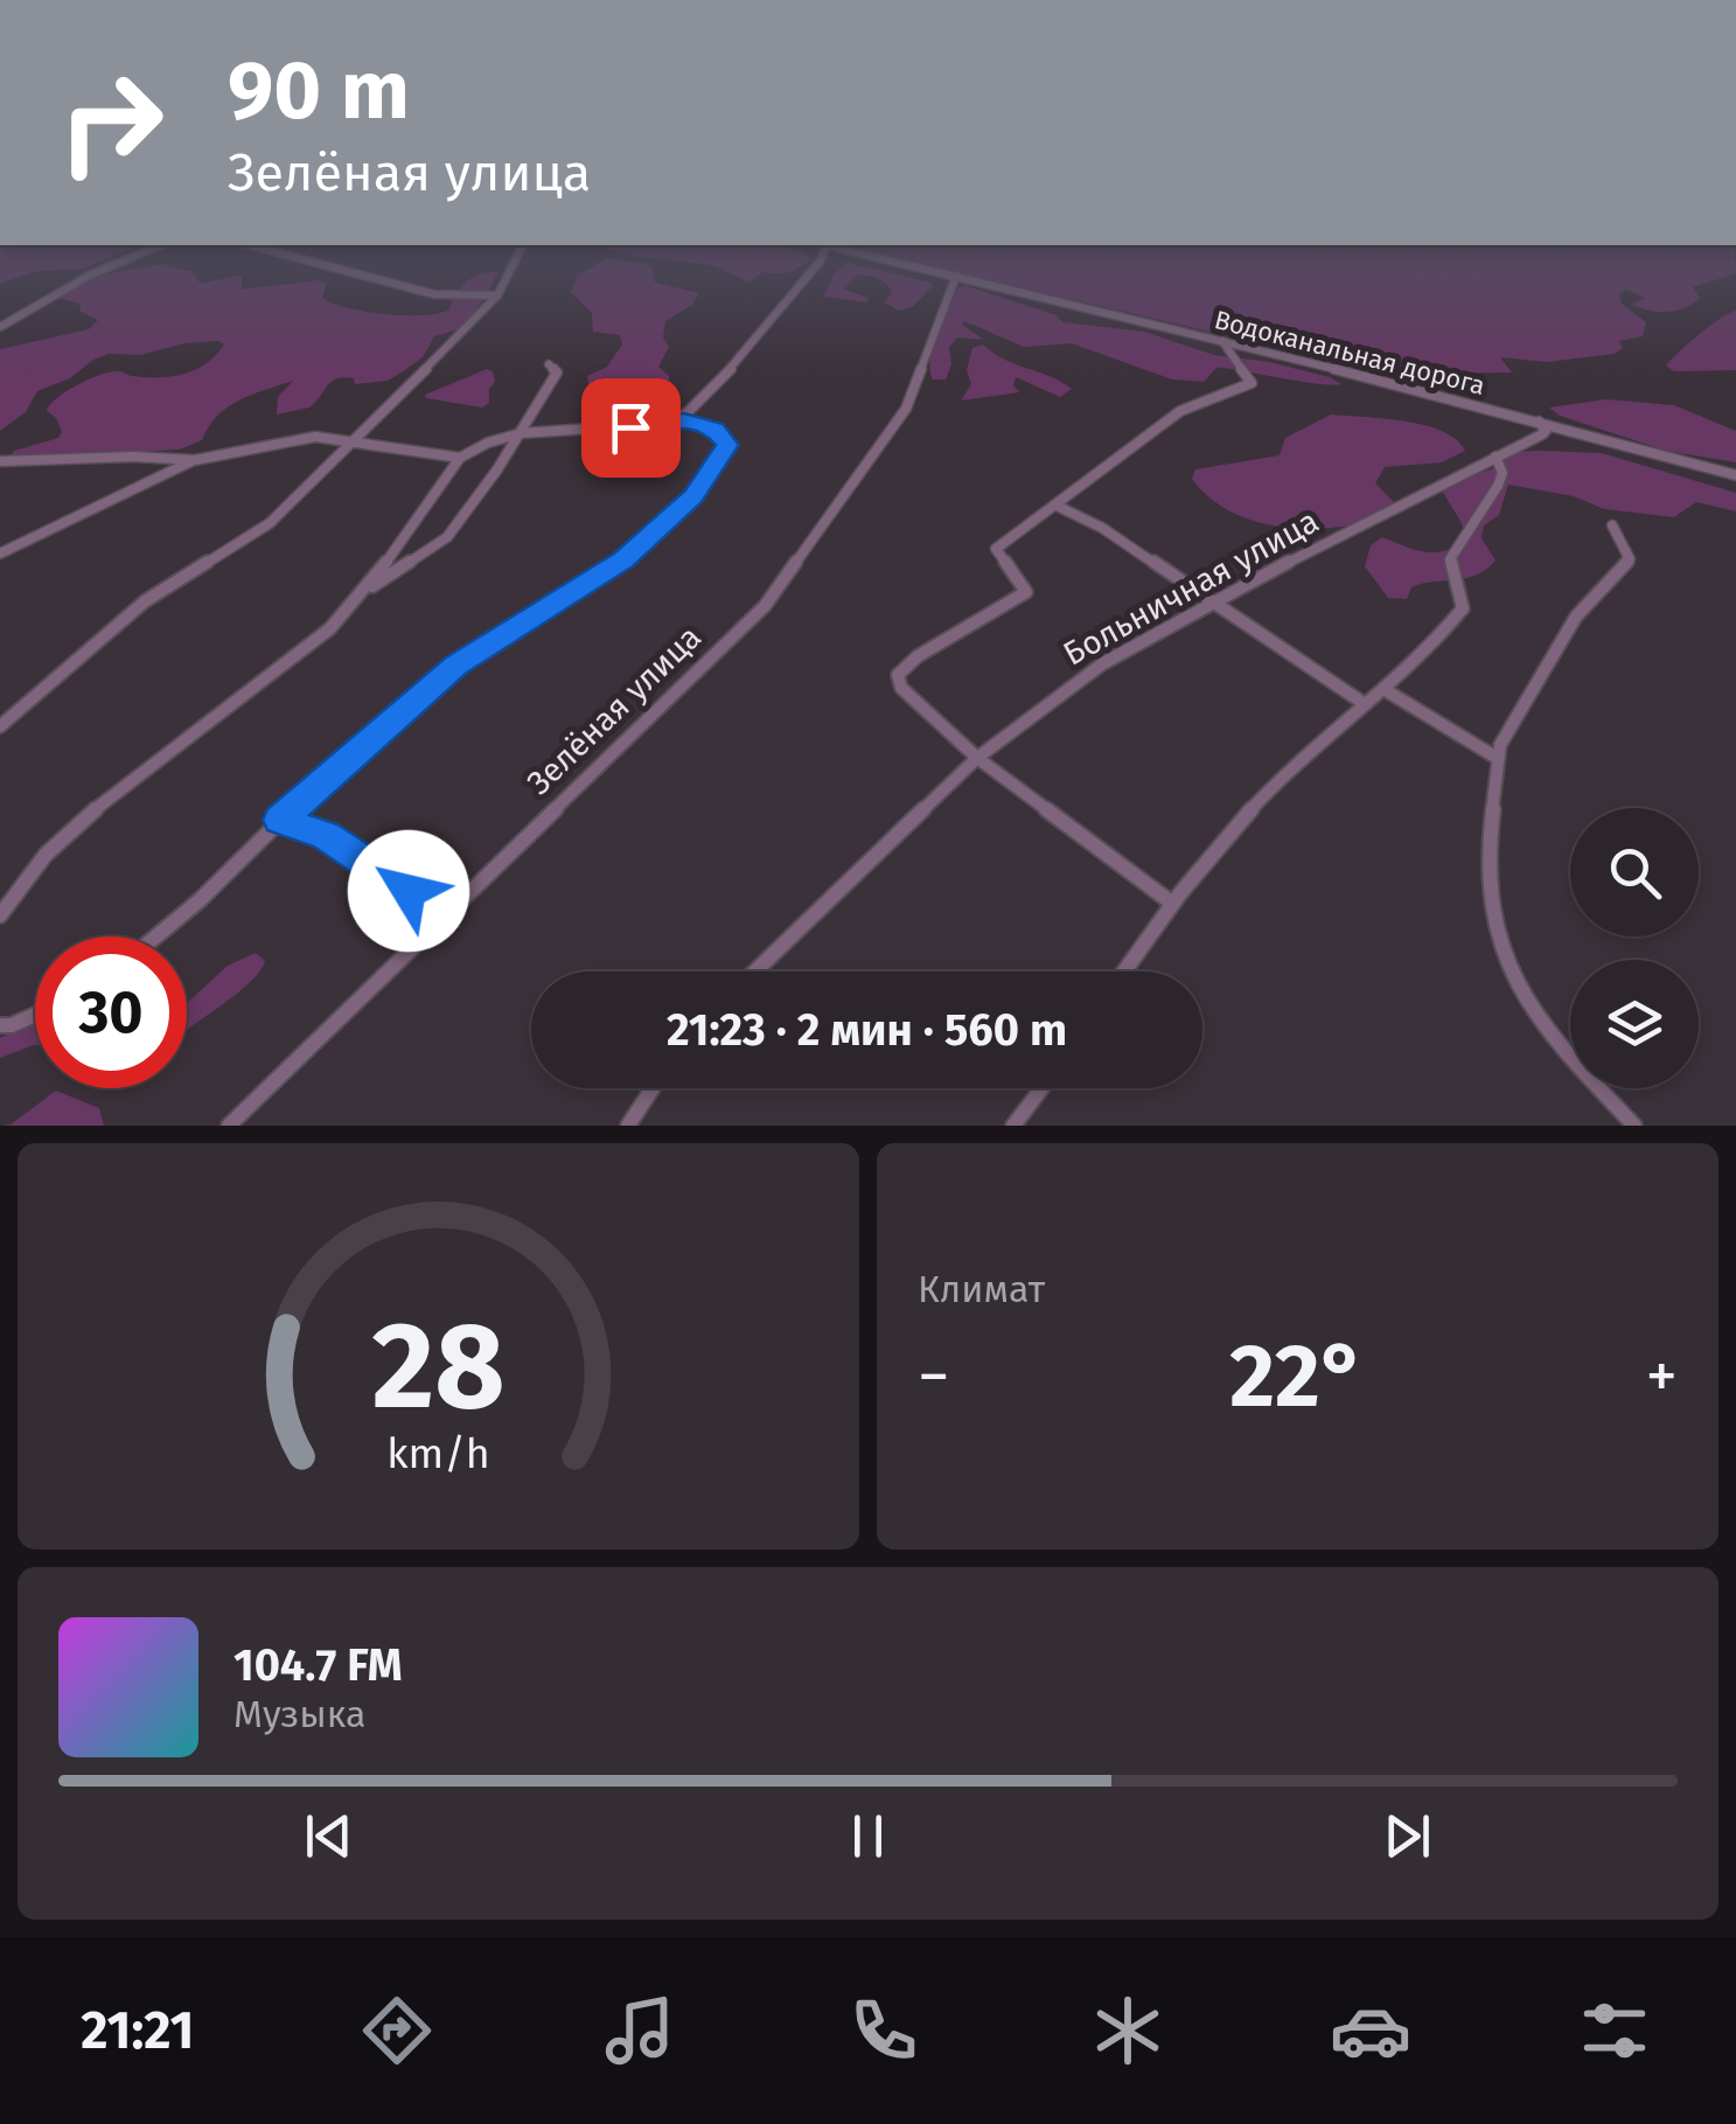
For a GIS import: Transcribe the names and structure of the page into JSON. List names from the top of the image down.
{
  "streets": {
    "street": ["Водоканальная дорога", "Больничная улица", "Зелёная улица"]
  },
  "crossings": [
    ["Водоканальная дорога", "Больничная улица"],
    ["Водоканальная дорога", "Зелёная улица"]
  ],
  "page": {
    "turn": ["90 m", "Зелёная улица"],
    "limit": "30",
    "trip": "21:23 · 2 мин · 560 m",
    "tile": "Климат",
    "heat": ["−", "22°", "+"],
    "song": ["104.7 FM", "Музыка"],
    "tabs": "21:21",
    "gauge": ["28", "km/h"]
  }
}
